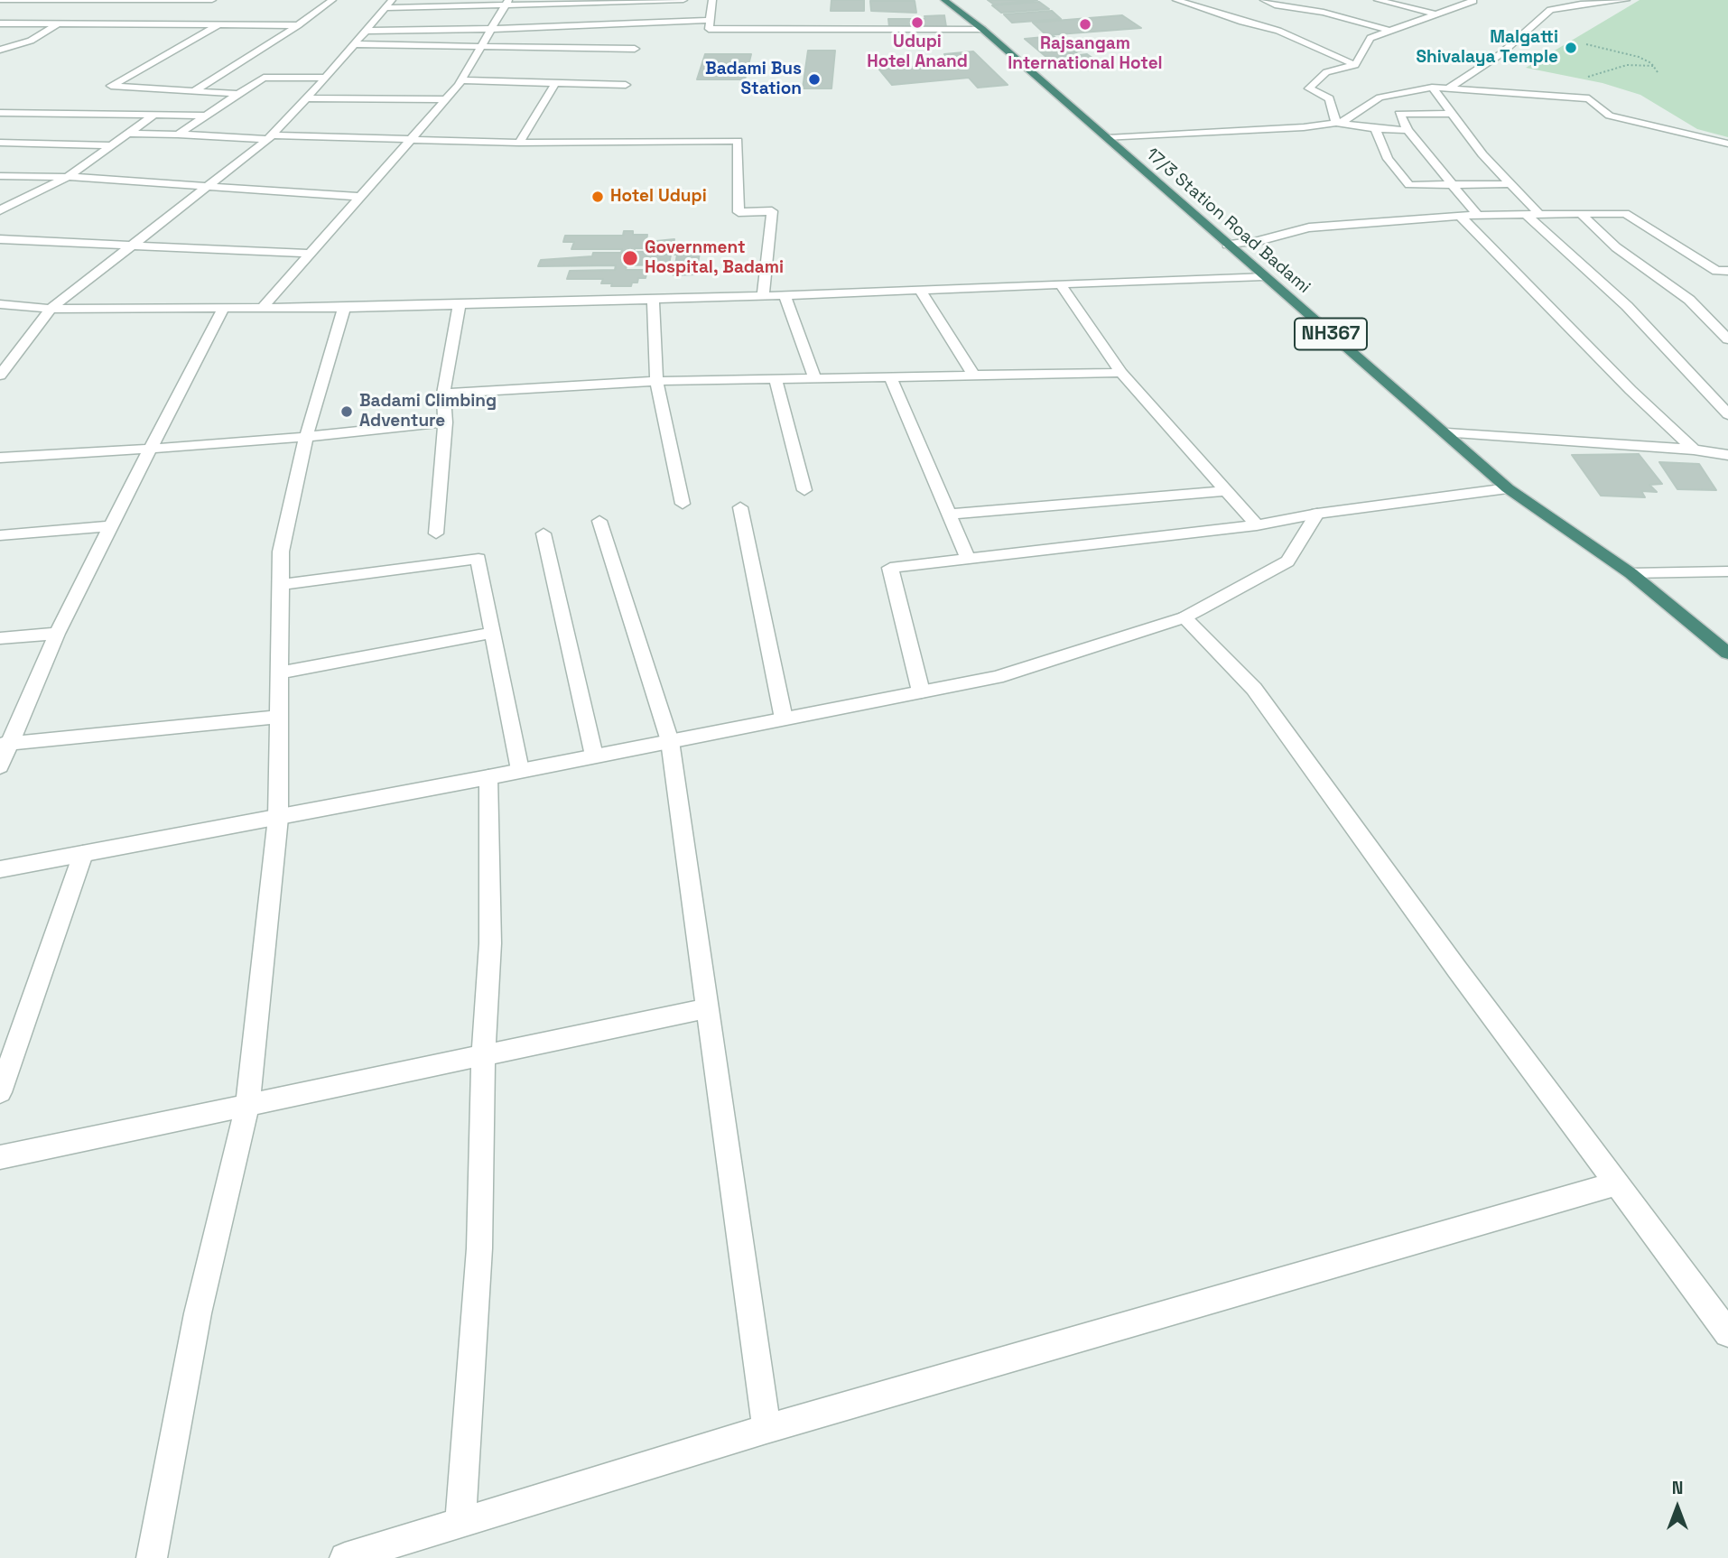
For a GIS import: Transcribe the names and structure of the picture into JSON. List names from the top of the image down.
{
  "streets": {
    "highway": ["17/3 Station Road Badami", "NH367"]
  },
  "places": [
    "Udupi Hotel Anand",
    "Rajsangam International Hotel",
    "Malgatti Shivalaya Temple",
    "Badami Bus Station",
    "Hotel Udupi",
    "Government Hospital, Badami",
    "Badami Climbing Adventure"
  ],
  "north": "top"
}
